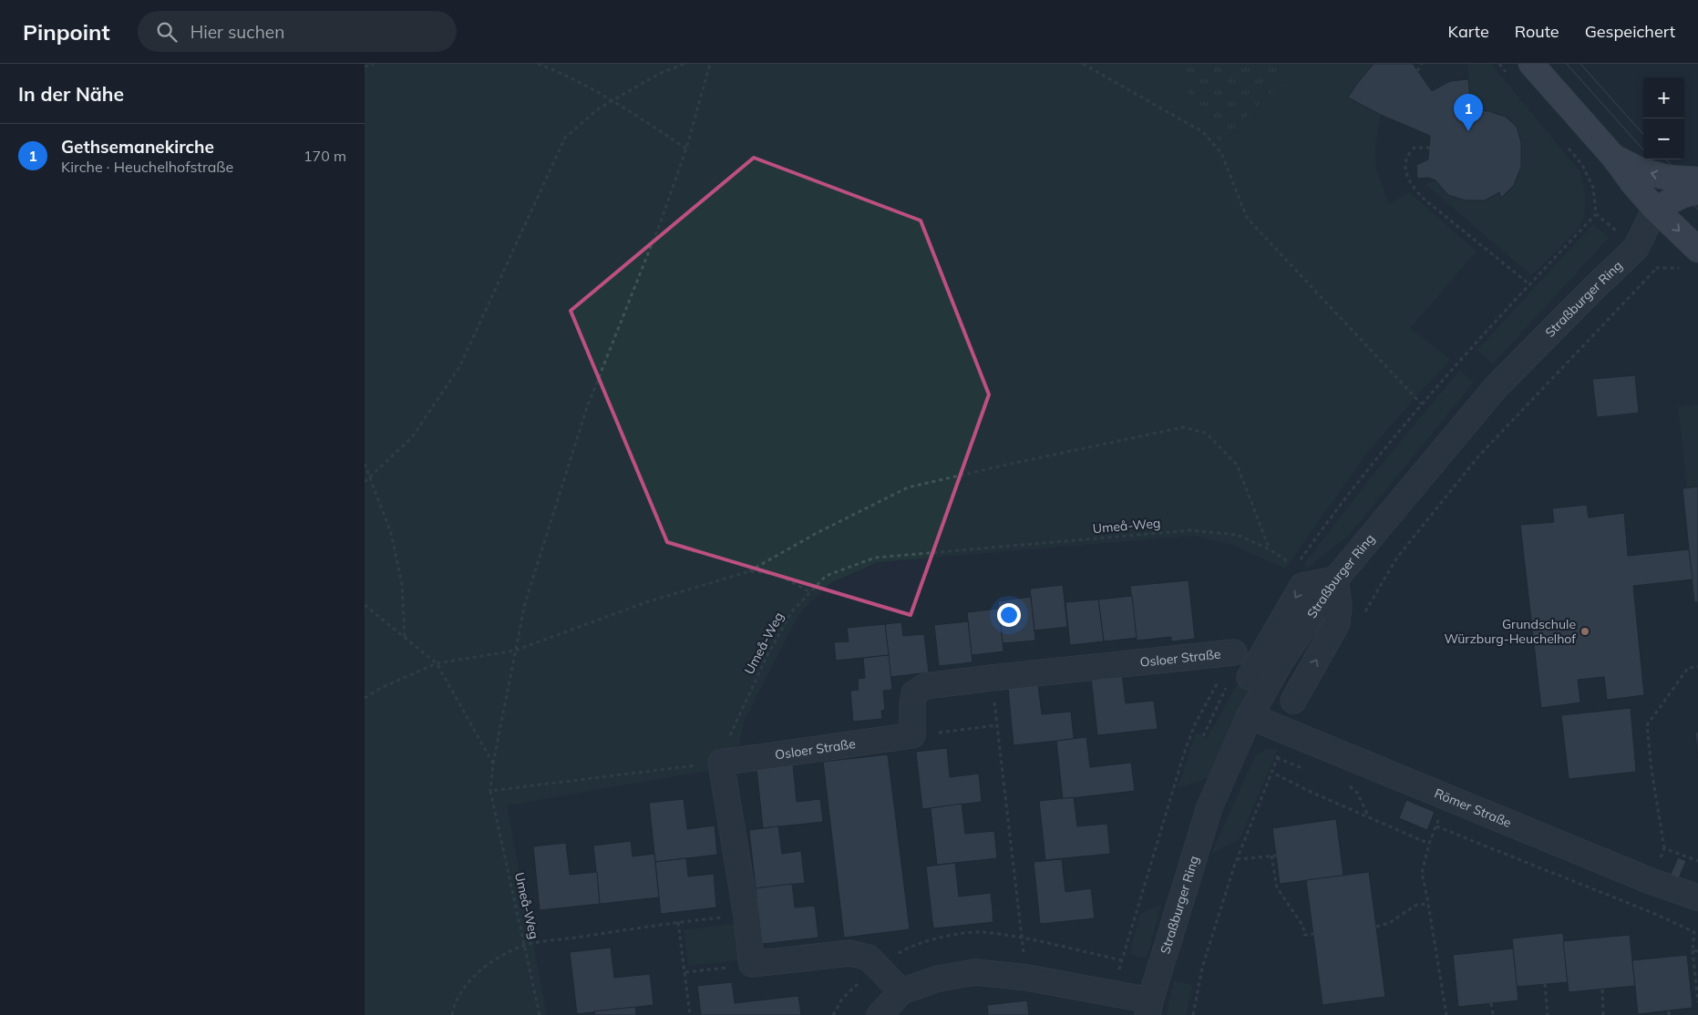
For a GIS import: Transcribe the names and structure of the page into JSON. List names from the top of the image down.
{
  "streets": {
    "street": ["Straßburger Ring", "Osloer Straße", "Römer Straße"],
    "path": ["Umeå-Weg"]
  },
  "crossings": [
    ["Straßburger Ring", "Römer Straße"],
    ["Umeå-Weg", "Osloer Straße"]
  ],
  "places": ["Grundschule Würzburg-Heuchelhof"],
  "page": {
    "header": "Pinpoint",
    "search": "Hier suchen",
    "nav": ["Karte", "Route", "Gespeichert"],
    "heading": "In der Nähe",
    "map_buttons": ["+", "−"],
    "pins": "1",
    "list": [
      {
        "mark": "1",
        "name": "Gethsemanekirche",
        "note": "Kirche · Heuchelhofstraße",
        "value": "170 m"
      }
    ]
  }
}
